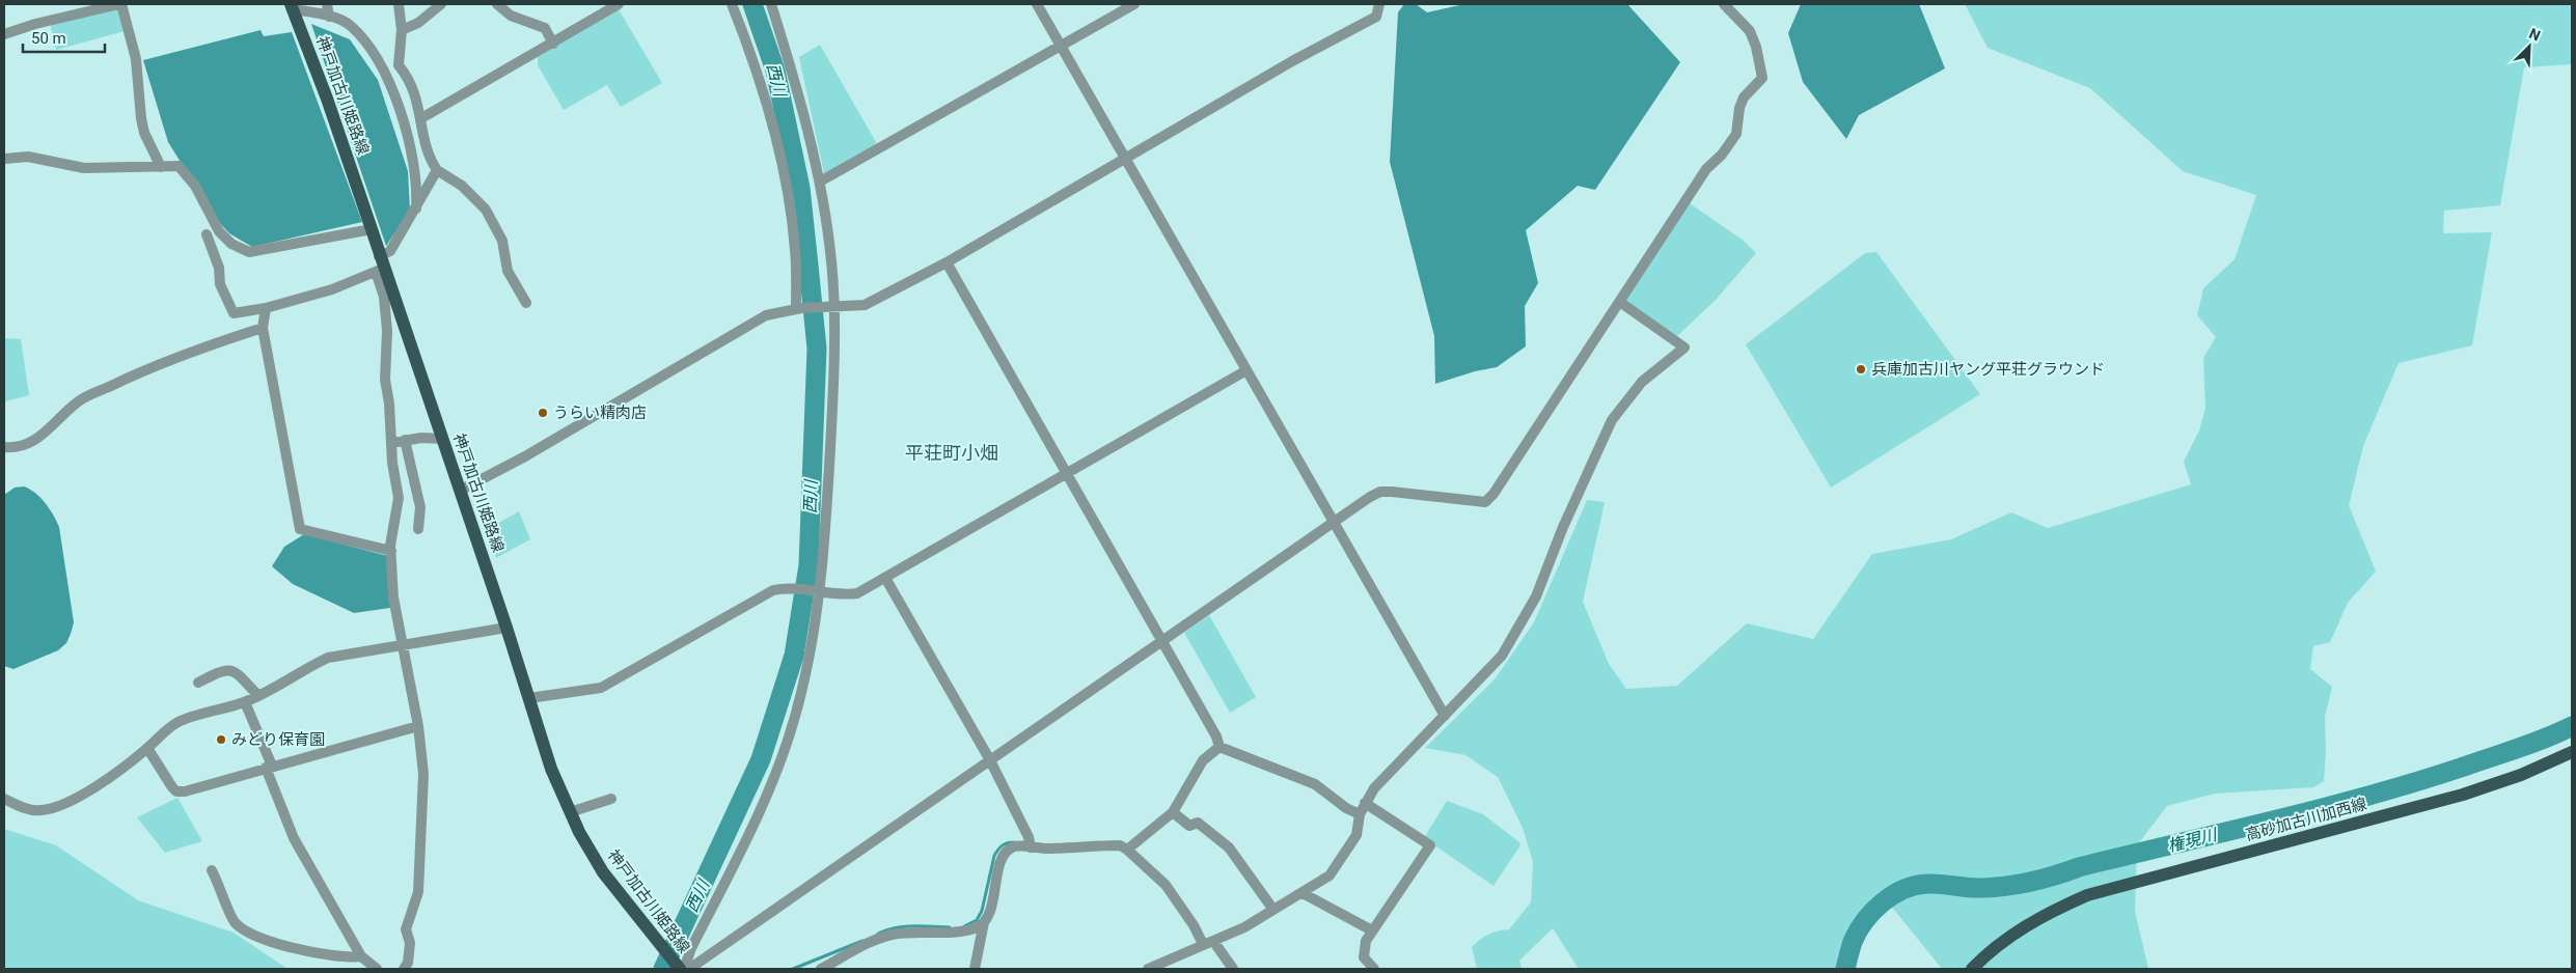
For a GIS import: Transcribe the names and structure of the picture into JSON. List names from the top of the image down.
{
  "streets": {
    "main road": ["神戸加古川姫路線", "高砂加古川加西線"]
  },
  "districts": ["平荘町小畑"],
  "water": ["西川", "権現川"],
  "places": ["兵庫加古川ヤング平荘グラウンド", "うらい精肉店", "みどり保育園"],
  "scale_bar": "50 m",
  "north": "top right"
}
